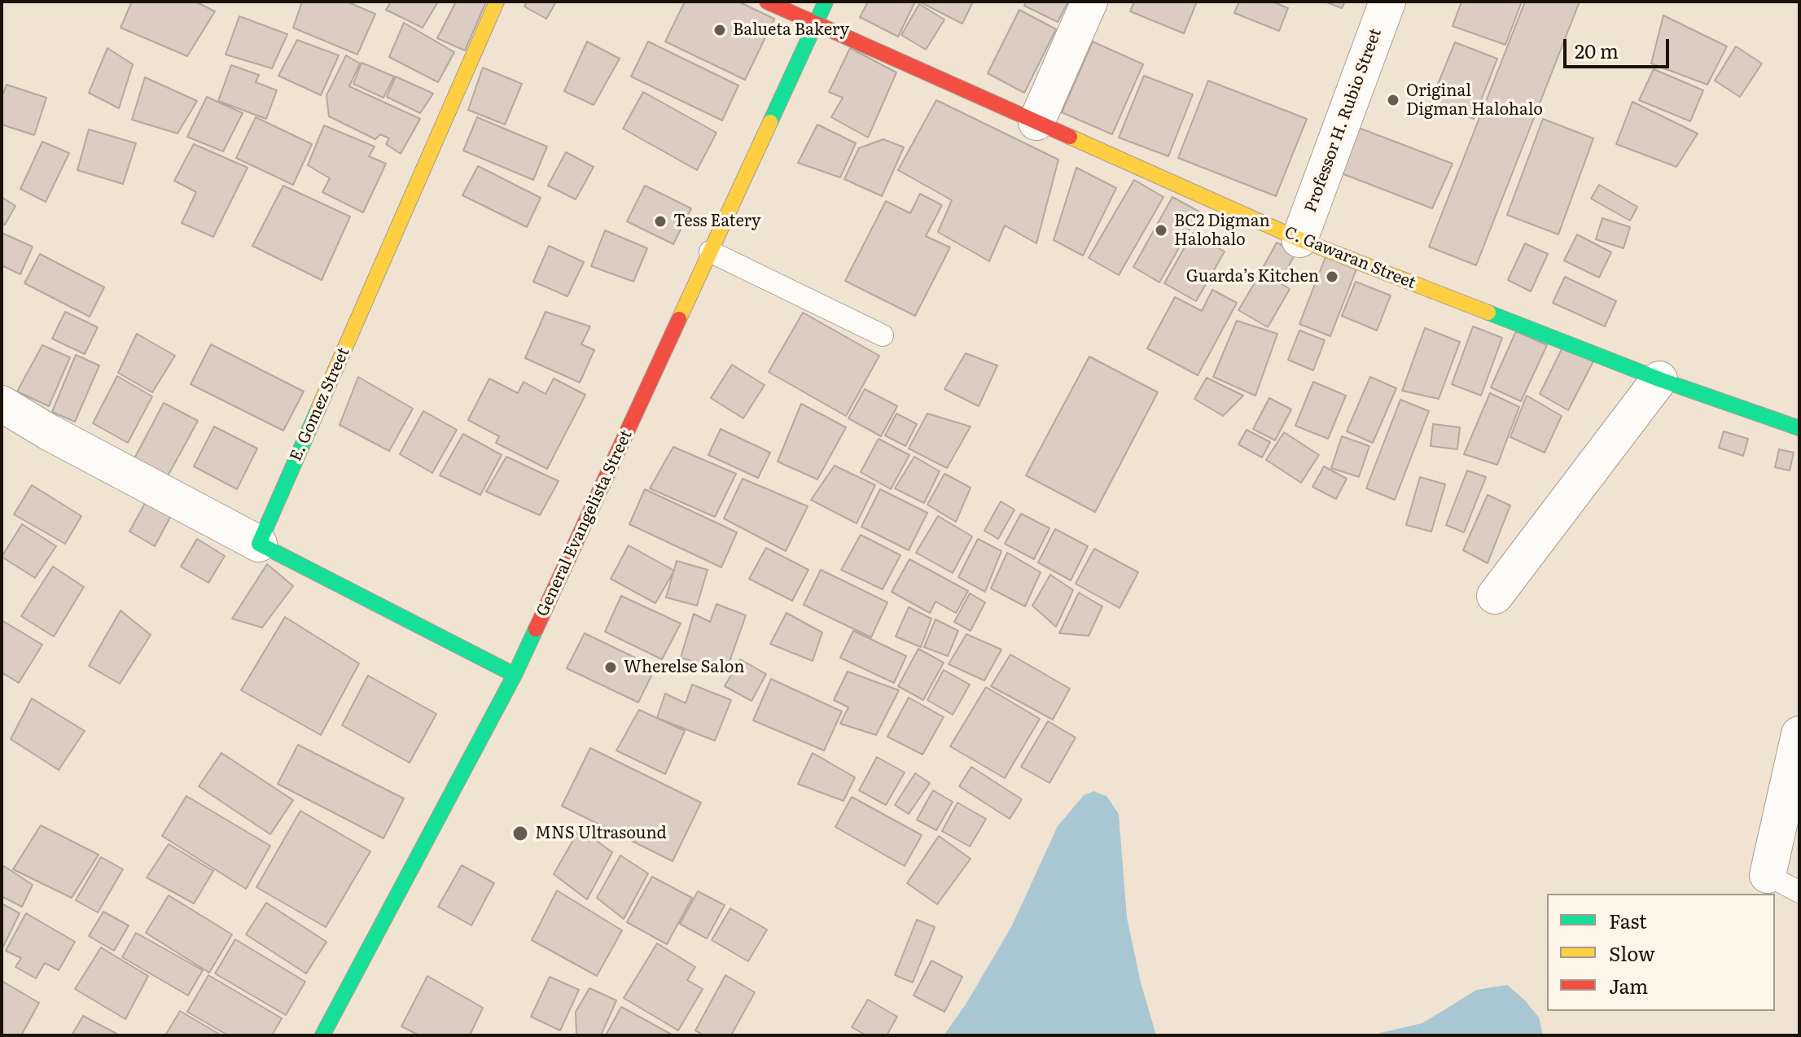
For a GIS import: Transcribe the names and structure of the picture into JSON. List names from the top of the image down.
{
  "streets": {
    "street": [
      "Professor H. Rubio Street",
      "C. Gawaran Street",
      "E. Gomez Street",
      "General Evangelista Street"
    ]
  },
  "crossings": [
    ["Professor H. Rubio Street", "C. Gawaran Street"],
    ["C. Gawaran Street", "General Evangelista Street"]
  ],
  "places": [
    "Balueta Bakery",
    "Original Digman Halohalo",
    "Tess Eatery",
    "BC2 Digman Halohalo",
    "Guarda’s Kitchen",
    "Wherelse Salon",
    "MNS Ultrasound"
  ],
  "legend": ["Fast", "Slow", "Jam"],
  "scale_bar": "20 m"
}
